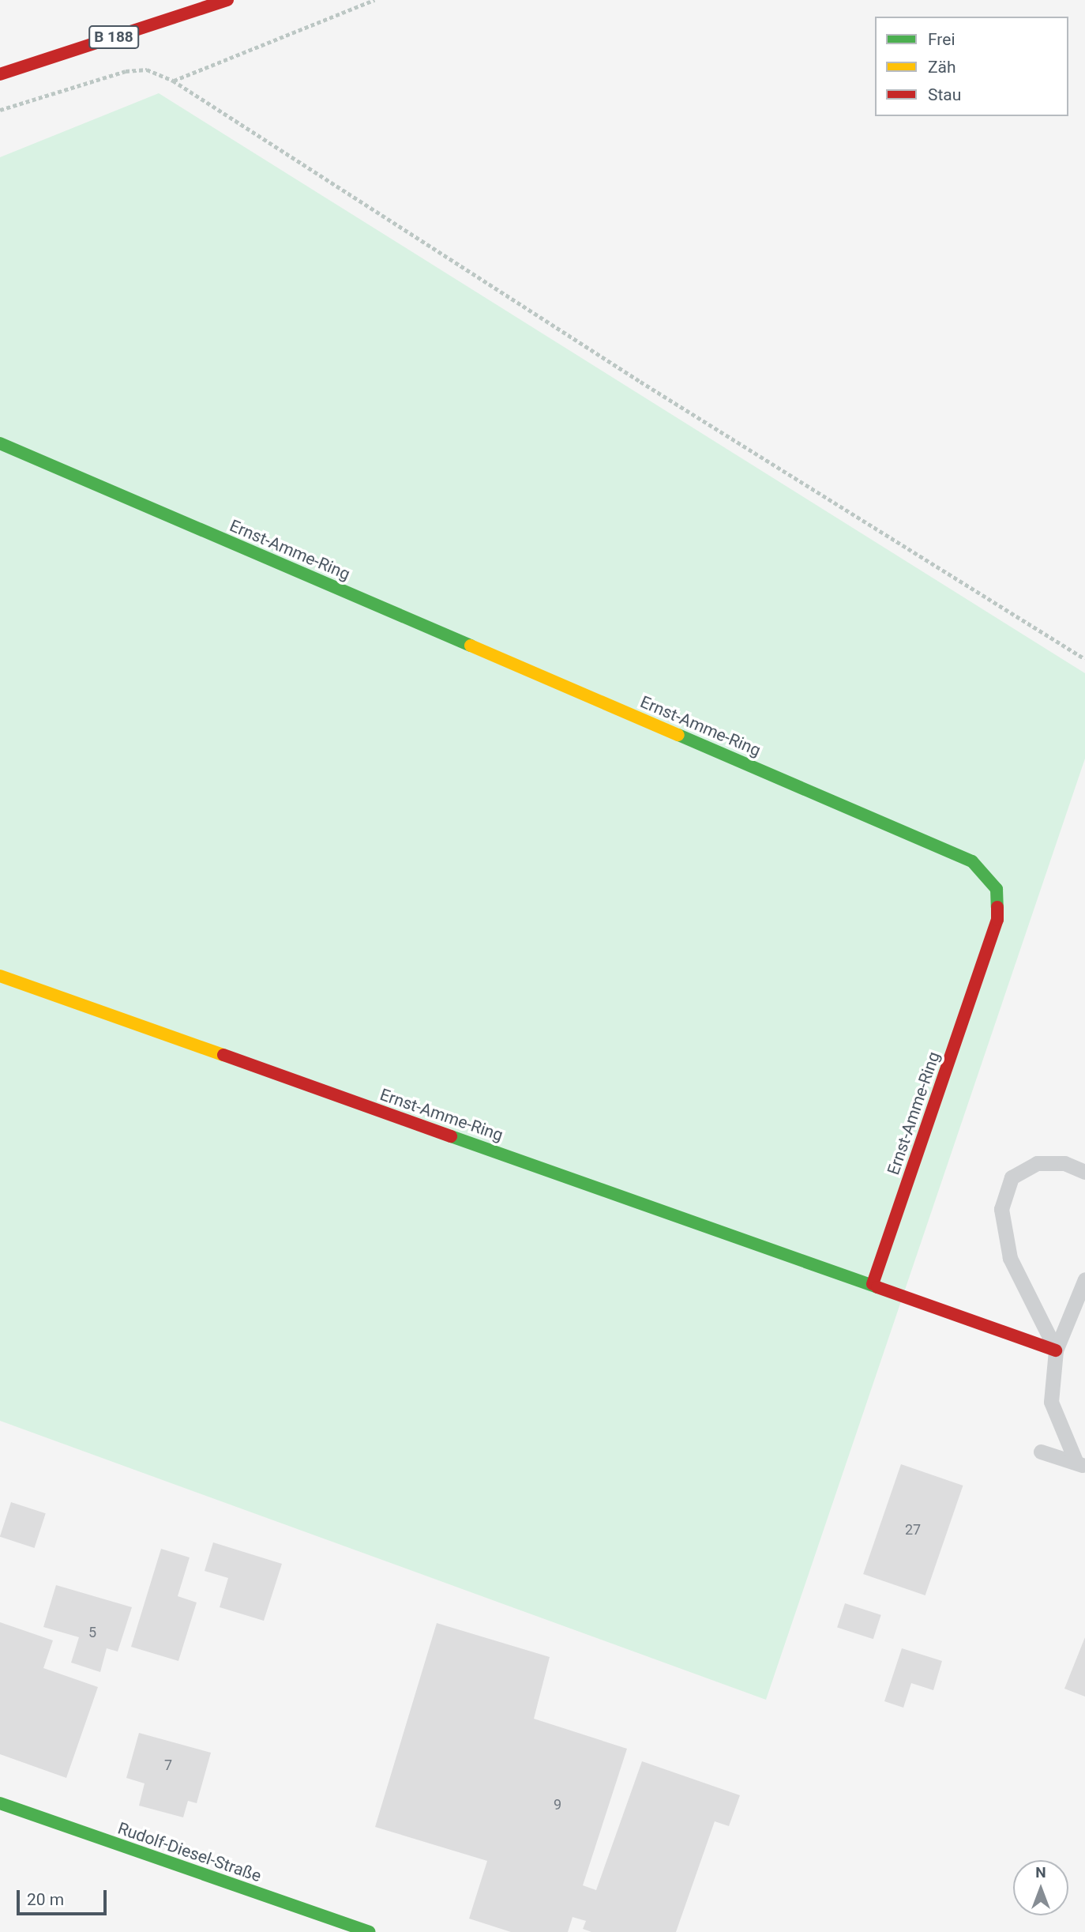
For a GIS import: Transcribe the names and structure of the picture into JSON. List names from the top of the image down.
{
  "streets": {
    "street": ["B 188", "Ernst-Amme-Ring", "Rudolf-Diesel-Straße"]
  },
  "house_numbers": [
    "27",
    "5",
    "7",
    "9"
  ],
  "legend": ["Frei", "Zäh", "Stau"],
  "scale_bar": "20 m",
  "north": "top"
}
